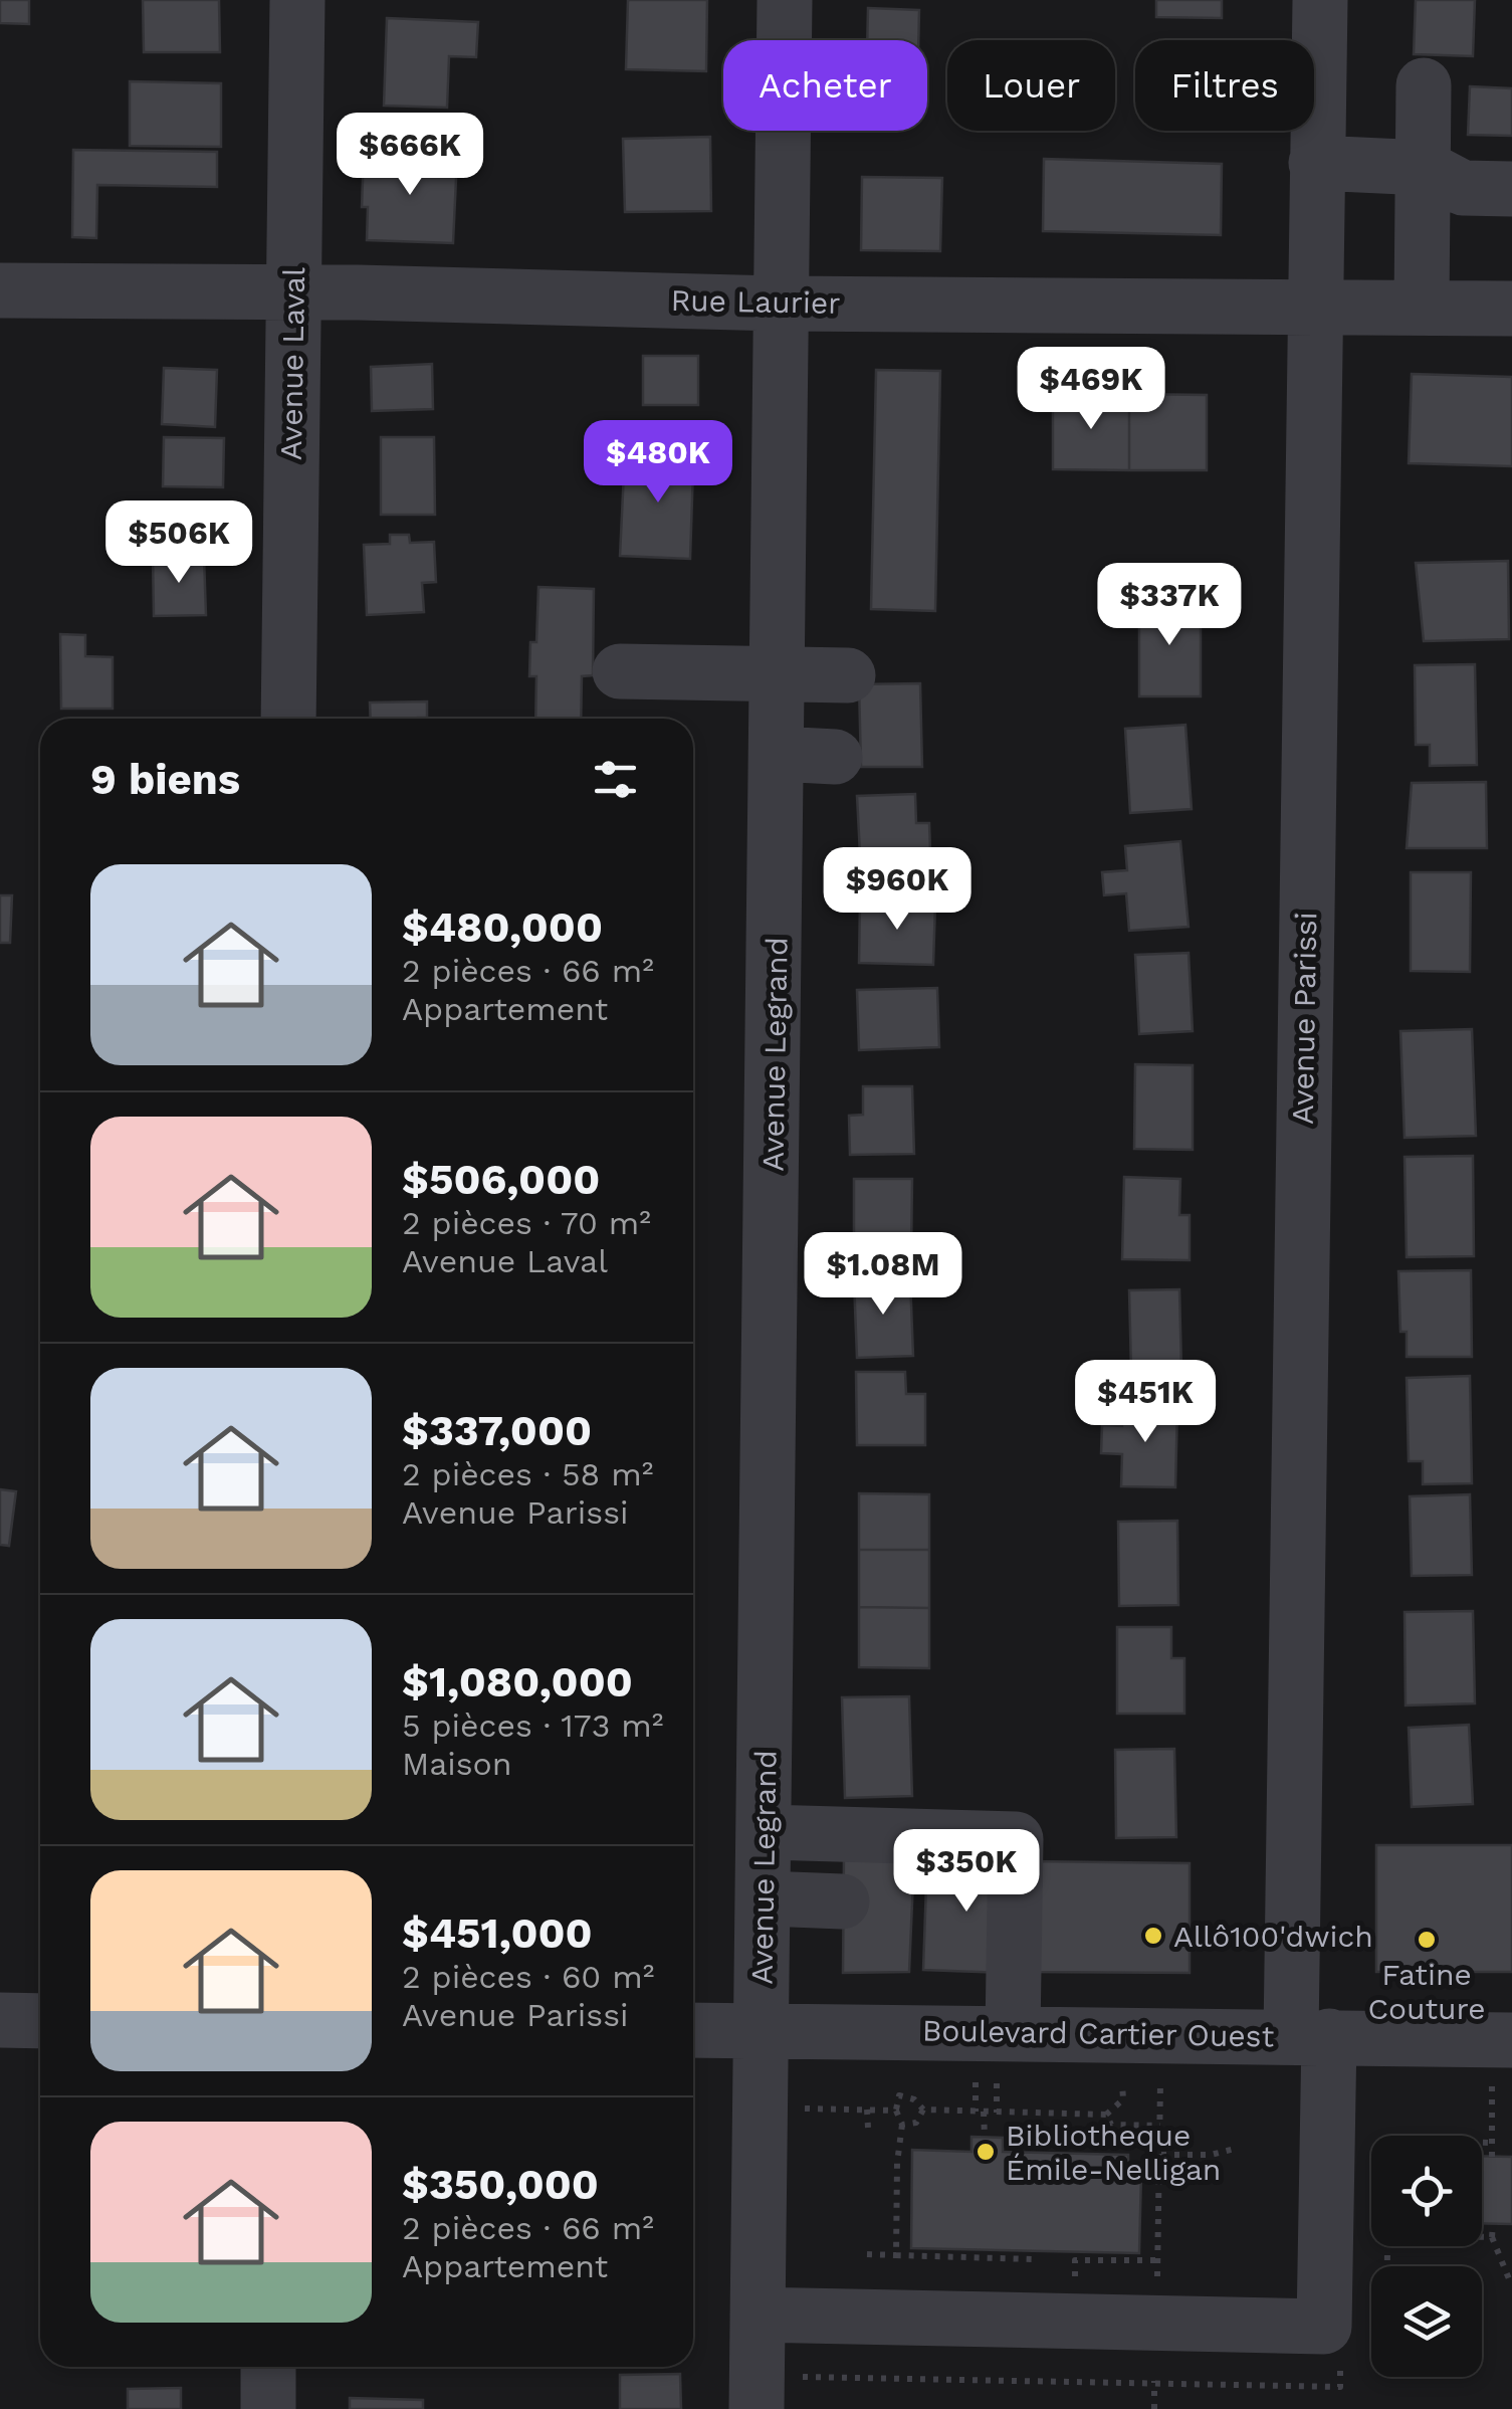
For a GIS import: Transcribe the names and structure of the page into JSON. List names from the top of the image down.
{
  "streets": {
    "street": [
      "Rue Laurier",
      "Avenue Laval",
      "Avenue Parissi",
      "Avenue Legrand",
      "Boulevard Cartier Ouest"
    ]
  },
  "crossings": [
    ["Rue Laurier", "Avenue Laval"],
    ["Rue Laurier", "Avenue Parissi"],
    ["Rue Laurier", "Avenue Legrand"],
    ["Avenue Parissi", "Avenue Legrand"],
    ["Avenue Parissi", "Boulevard Cartier Ouest"],
    ["Avenue Legrand", "Boulevard Cartier Ouest"]
  ],
  "places": ["Allô100'dwich", "Fatine Couture", "Bibliotheque Émile-Nelligan"],
  "page": {
    "chip": ["Acheter", "Louer", "Filtres"],
    "price": [
      "$666K",
      "$469K",
      "$480K",
      "$506K",
      "$337K",
      "$960K",
      "$1.08M",
      "$451K",
      "$350K"
    ],
    "heading": "9 biens",
    "list": [
      {
        "name": "$480,000",
        "note": "2 pièces · 66 m² · Appartement"
      },
      {
        "name": "$506,000",
        "note": "2 pièces · 70 m² · Avenue Laval"
      },
      {
        "name": "$337,000",
        "note": "2 pièces · 58 m² · Avenue Parissi"
      },
      {
        "name": "$1,080,000",
        "note": "5 pièces · 173 m² · Maison"
      },
      {
        "name": "$451,000",
        "note": "2 pièces · 60 m² · Avenue Parissi"
      },
      {
        "name": "$350,000",
        "note": "2 pièces · 66 m² · Appartement"
      }
    ]
  }
}
